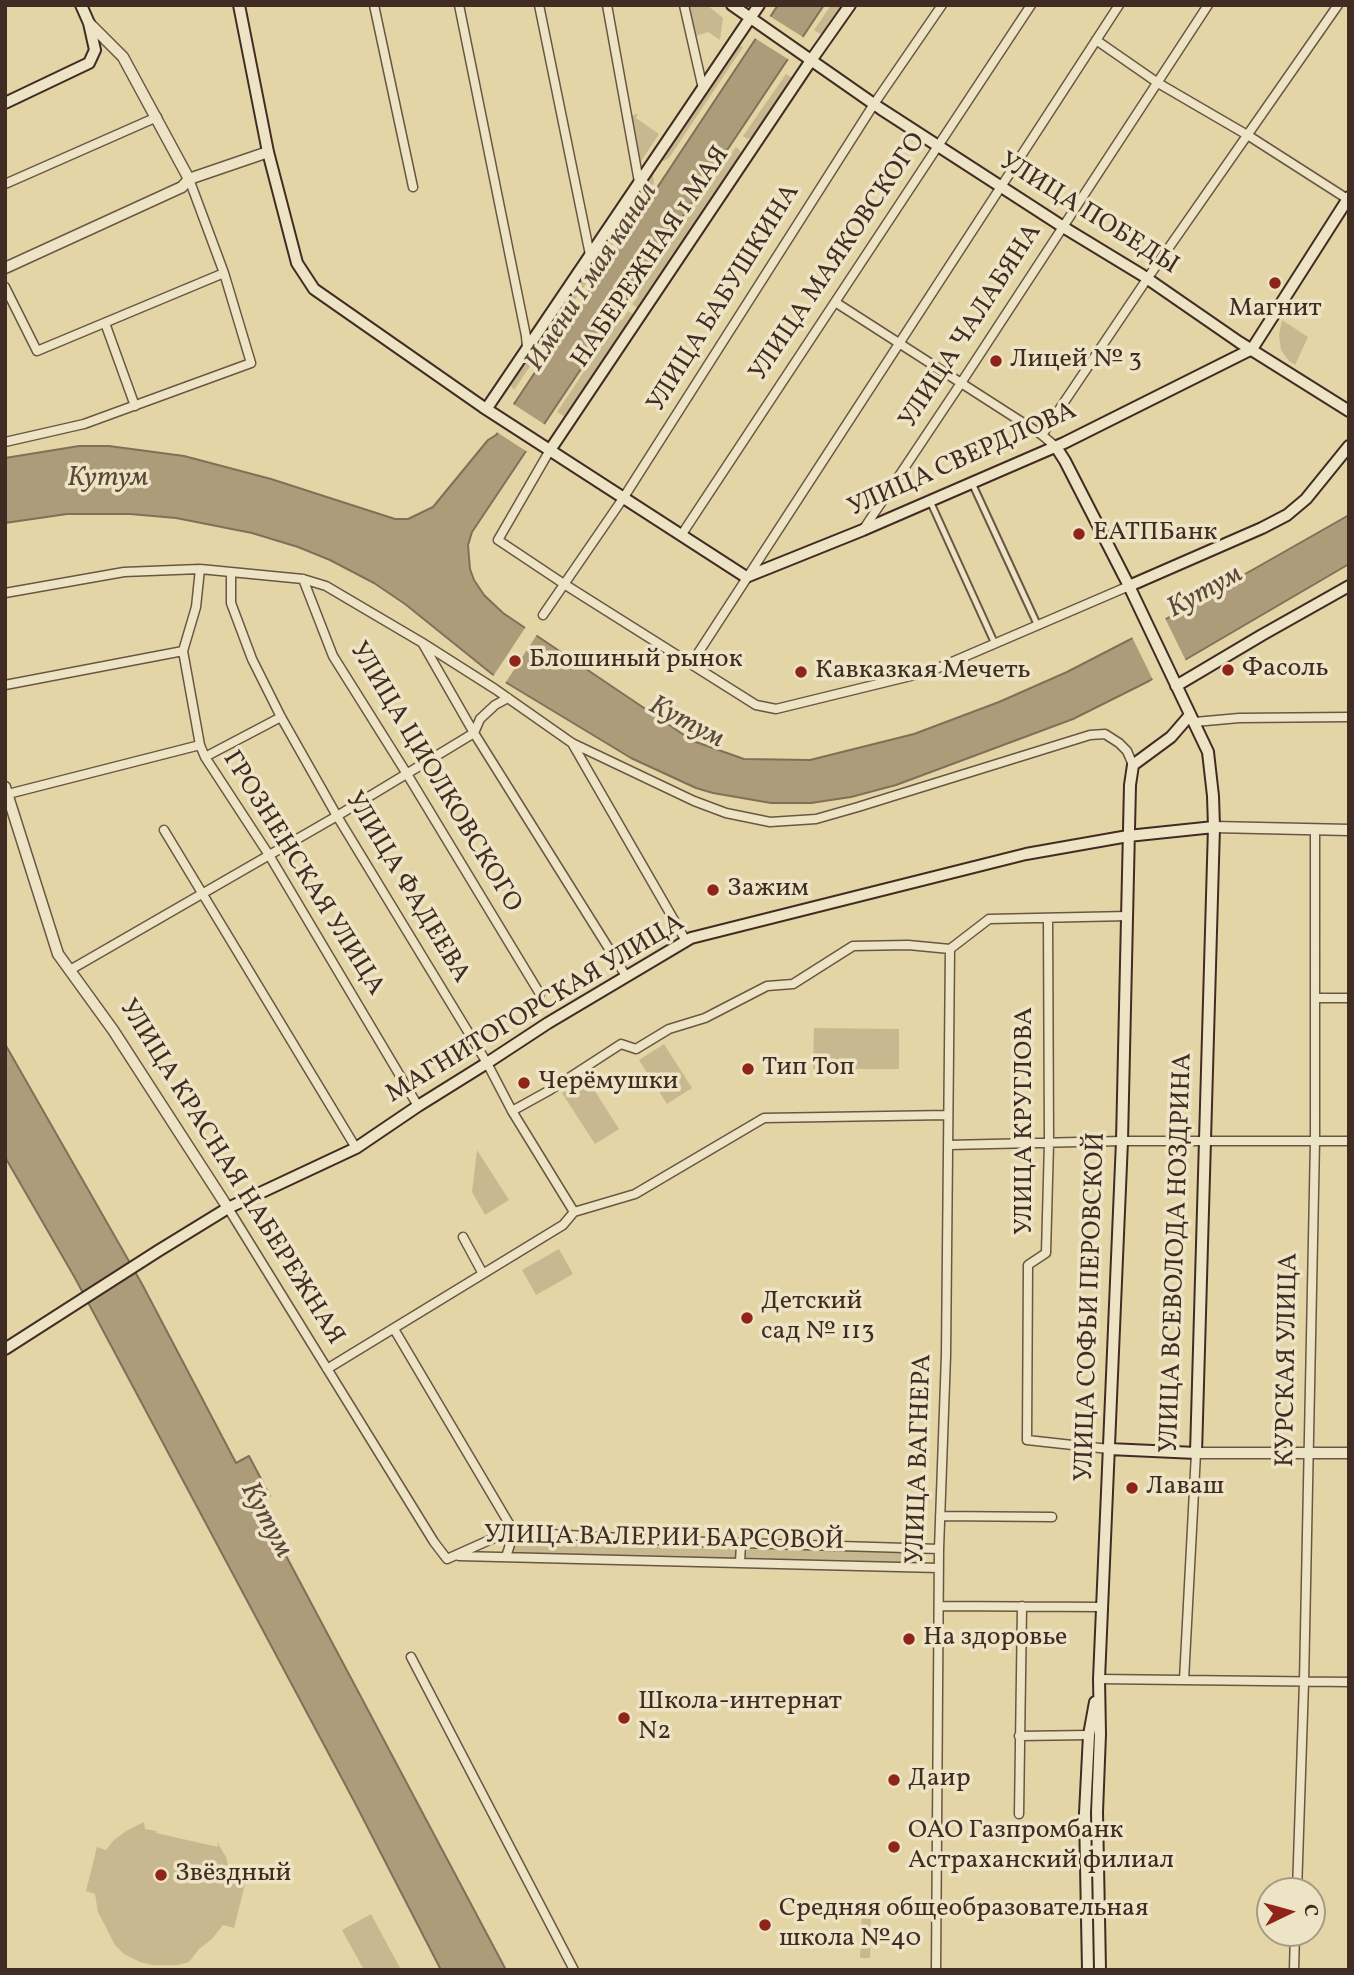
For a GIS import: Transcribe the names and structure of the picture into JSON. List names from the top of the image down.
{
  "streets": {
    "main road": [
      "УЛИЦА ПОБЕДЫ",
      "НАБЕРЕЖНАЯ 1 МАЯ",
      "УЛИЦА СВЕРДЛОВА",
      "МАГНИТОГОРСКАЯ УЛИЦА",
      "УЛИЦА ВСЕВОЛОДА НОЗДРИНА",
      "УЛИЦА СОФЬИ ПЕРОВСКОЙ"
    ],
    "street": [
      "УЛИЦА МАЯКОВСКОГО",
      "УЛИЦА БАБУШКИНА",
      "УЛИЦА ЧАЛАБЯНА",
      "УЛИЦА ЦИОЛКОВСКОГО",
      "ГРОЗНЕНСКАЯ УЛИЦА",
      "УЛИЦА ФАДЕЕВА",
      "УЛИЦА КРУГЛОВА",
      "УЛИЦА КРАСНАЯ НАБЕРЕЖНАЯ",
      "КУРСКАЯ УЛИЦА",
      "УЛИЦА ВАГНЕРА",
      "УЛИЦА ВАЛЕРИИ БАРСОВОЙ"
    ]
  },
  "crossings": [
    ["УЛИЦА ПОБЕДЫ", "НАБЕРЕЖНАЯ 1 МАЯ"],
    ["УЛИЦА ПОБЕДЫ", "УЛИЦА МАЯКОВСКОГО"],
    ["УЛИЦА ПОБЕДЫ", "УЛИЦА БАБУШКИНА"],
    ["УЛИЦА ПОБЕДЫ", "УЛИЦА ЧАЛАБЯНА"],
    ["УЛИЦА ПОБЕДЫ", "УЛИЦА СВЕРДЛОВА"],
    ["НАБЕРЕЖНАЯ 1 МАЯ", "УЛИЦА БАБУШКИНА"],
    ["УЛИЦА ЧАЛАБЯНА", "УЛИЦА СВЕРДЛОВА"],
    ["ГРОЗНЕНСКАЯ УЛИЦА", "МАГНИТОГОРСКАЯ УЛИЦА"],
    ["УЛИЦА ФАДЕЕВА", "МАГНИТОГОРСКАЯ УЛИЦА"],
    ["МАГНИТОГОРСКАЯ УЛИЦА", "УЛИЦА КРАСНАЯ НАБЕРЕЖНАЯ"],
    ["МАГНИТОГОРСКАЯ УЛИЦА", "УЛИЦА ВСЕВОЛОДА НОЗДРИНА"],
    ["МАГНИТОГОРСКАЯ УЛИЦА", "УЛИЦА СОФЬИ ПЕРОВСКОЙ"],
    ["МАГНИТОГОРСКАЯ УЛИЦА", "КУРСКАЯ УЛИЦА"],
    ["УЛИЦА КРУГЛОВА", "УЛИЦА СОФЬИ ПЕРОВСКОЙ"],
    ["УЛИЦА КРАСНАЯ НАБЕРЕЖНАЯ", "УЛИЦА ВАЛЕРИИ БАРСОВОЙ"],
    ["УЛИЦА ВАГНЕРА", "УЛИЦА ВАЛЕРИИ БАРСОВОЙ"]
  ],
  "water": ["Имени 1 мая канал", "Кутум"],
  "places": [
    "Магнит",
    "Лицей № 3",
    "ЕАТПБанк",
    "Блошиный рынок",
    "Фасоль",
    "Кавказкая Мечеть",
    "Зажим",
    "Тип Топ",
    "Черёмушки",
    "Детский сад № 113",
    "Лаваш",
    "На здоровье",
    "Школа-интернат N2",
    "Даир",
    "ОАО Газпромбанк Астраханский филиал",
    "Звёздный",
    "Средняя общеобразовательная школа №40"
  ],
  "north": "right"
}
